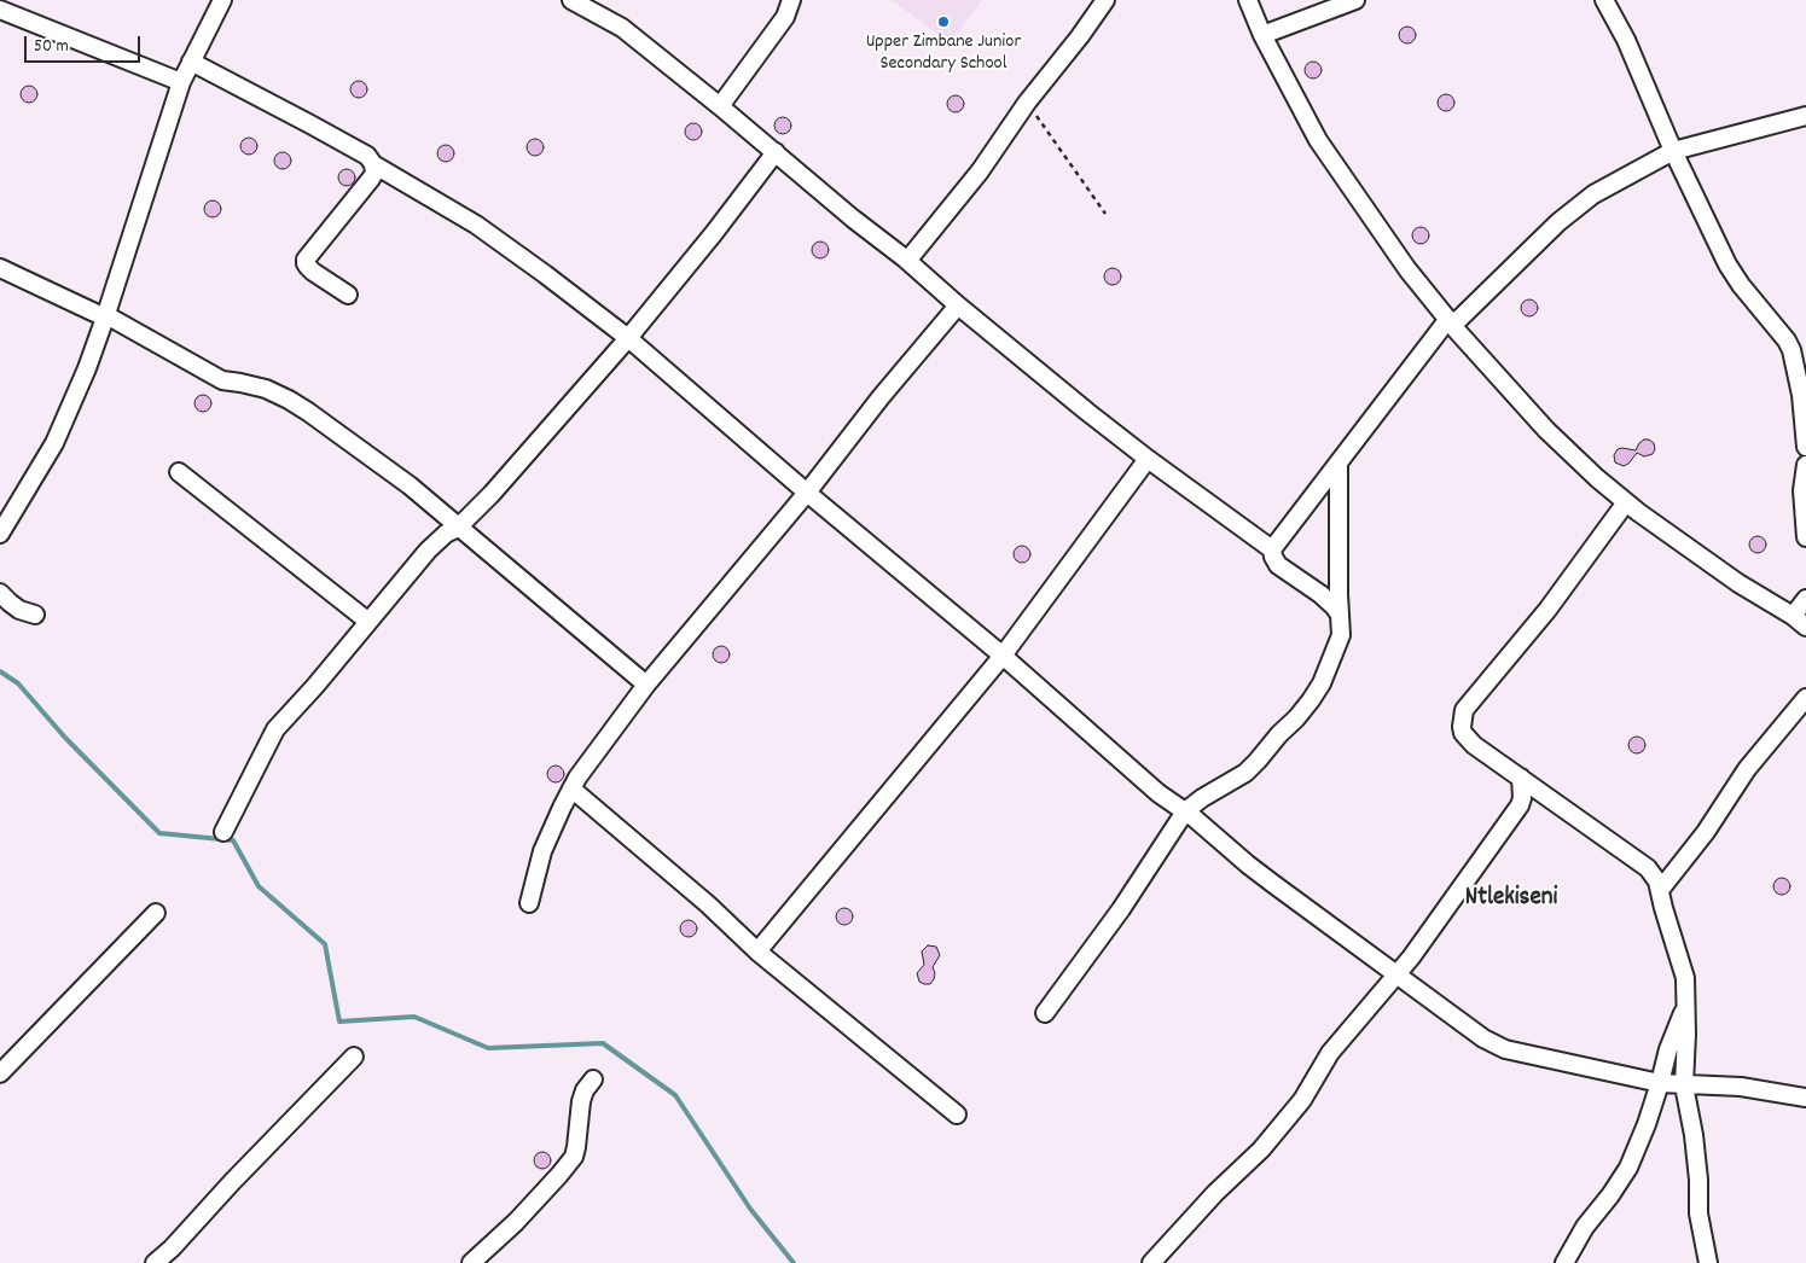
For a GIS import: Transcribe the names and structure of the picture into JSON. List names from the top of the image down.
{
  "districts": ["Ntlekiseni"],
  "places": ["Upper Zimbane Junior Secondary School"],
  "scale_bar": "50 m"
}
